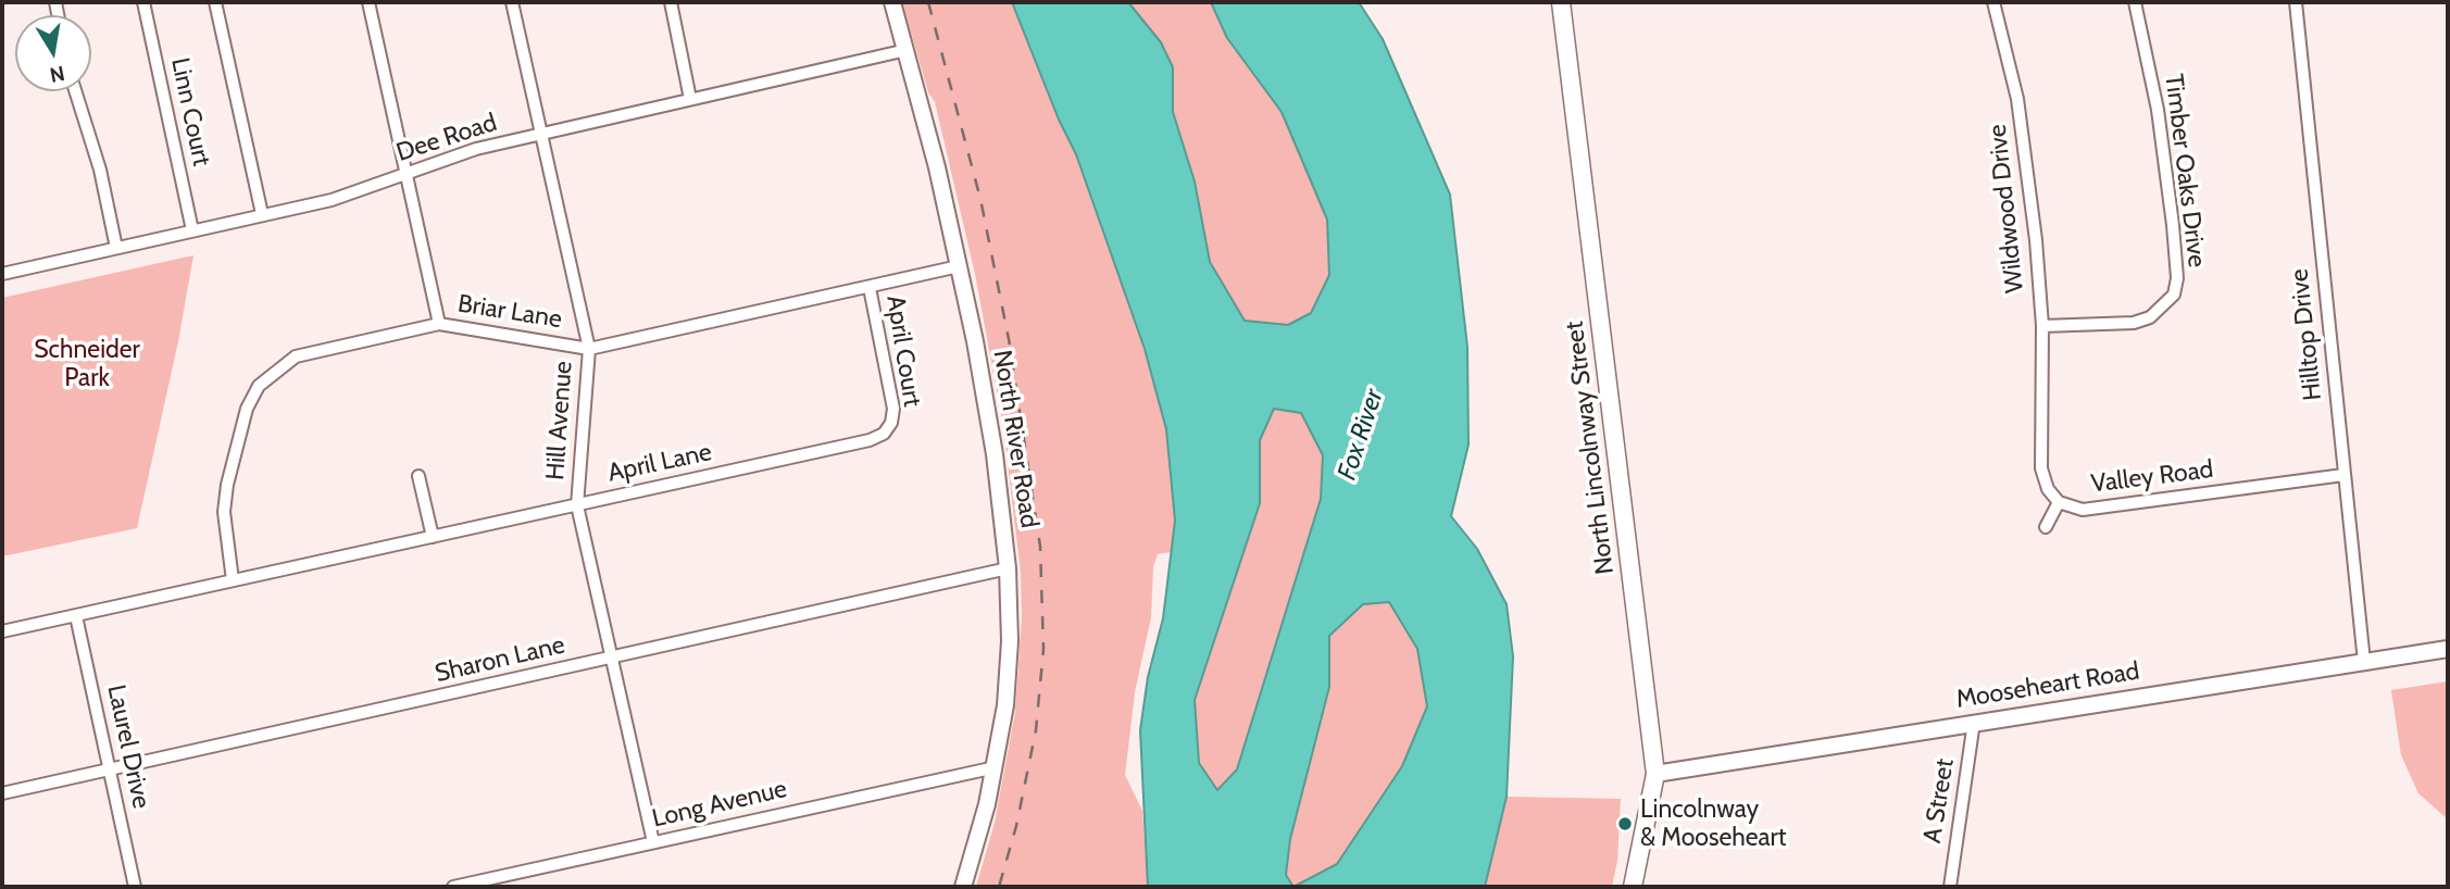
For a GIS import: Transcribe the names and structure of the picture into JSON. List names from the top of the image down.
{
  "streets": {
    "main road": ["North River Road", "North Lincolnway Street", "Mooseheart Road"],
    "street": [
      "Linn Court",
      "Dee Road",
      "Timber Oaks Drive",
      "Wildwood Drive",
      "Briar Lane",
      "Hilltop Drive",
      "April Court",
      "Hill Avenue",
      "April Lane",
      "Valley Road",
      "Sharon Lane",
      "Laurel Drive",
      "A Street",
      "Long Avenue"
    ]
  },
  "crossings": [
    ["Linn Court", "Dee Road"],
    ["Dee Road", "Hill Avenue"],
    ["Dee Road", "North River Road"],
    ["Timber Oaks Drive", "Wildwood Drive"],
    ["Wildwood Drive", "Valley Road"],
    ["Briar Lane", "April Court"],
    ["Briar Lane", "Hill Avenue"],
    ["Briar Lane", "North River Road"],
    ["Briar Lane", "April Lane"],
    ["Hilltop Drive", "Valley Road"],
    ["Hilltop Drive", "Mooseheart Road"],
    ["April Court", "April Lane"],
    ["Hill Avenue", "April Lane"],
    ["Hill Avenue", "Sharon Lane"],
    ["Hill Avenue", "Long Avenue"],
    ["North River Road", "Sharon Lane"],
    ["North River Road", "Long Avenue"],
    ["North Lincolnway Street", "Mooseheart Road"],
    ["April Lane", "Laurel Drive"],
    ["Sharon Lane", "Laurel Drive"],
    ["Mooseheart Road", "A Street"]
  ],
  "water": ["Fox River"],
  "parks": ["Schneider Park"],
  "places": ["Lincolnway & Mooseheart"],
  "north": "bottom"
}
